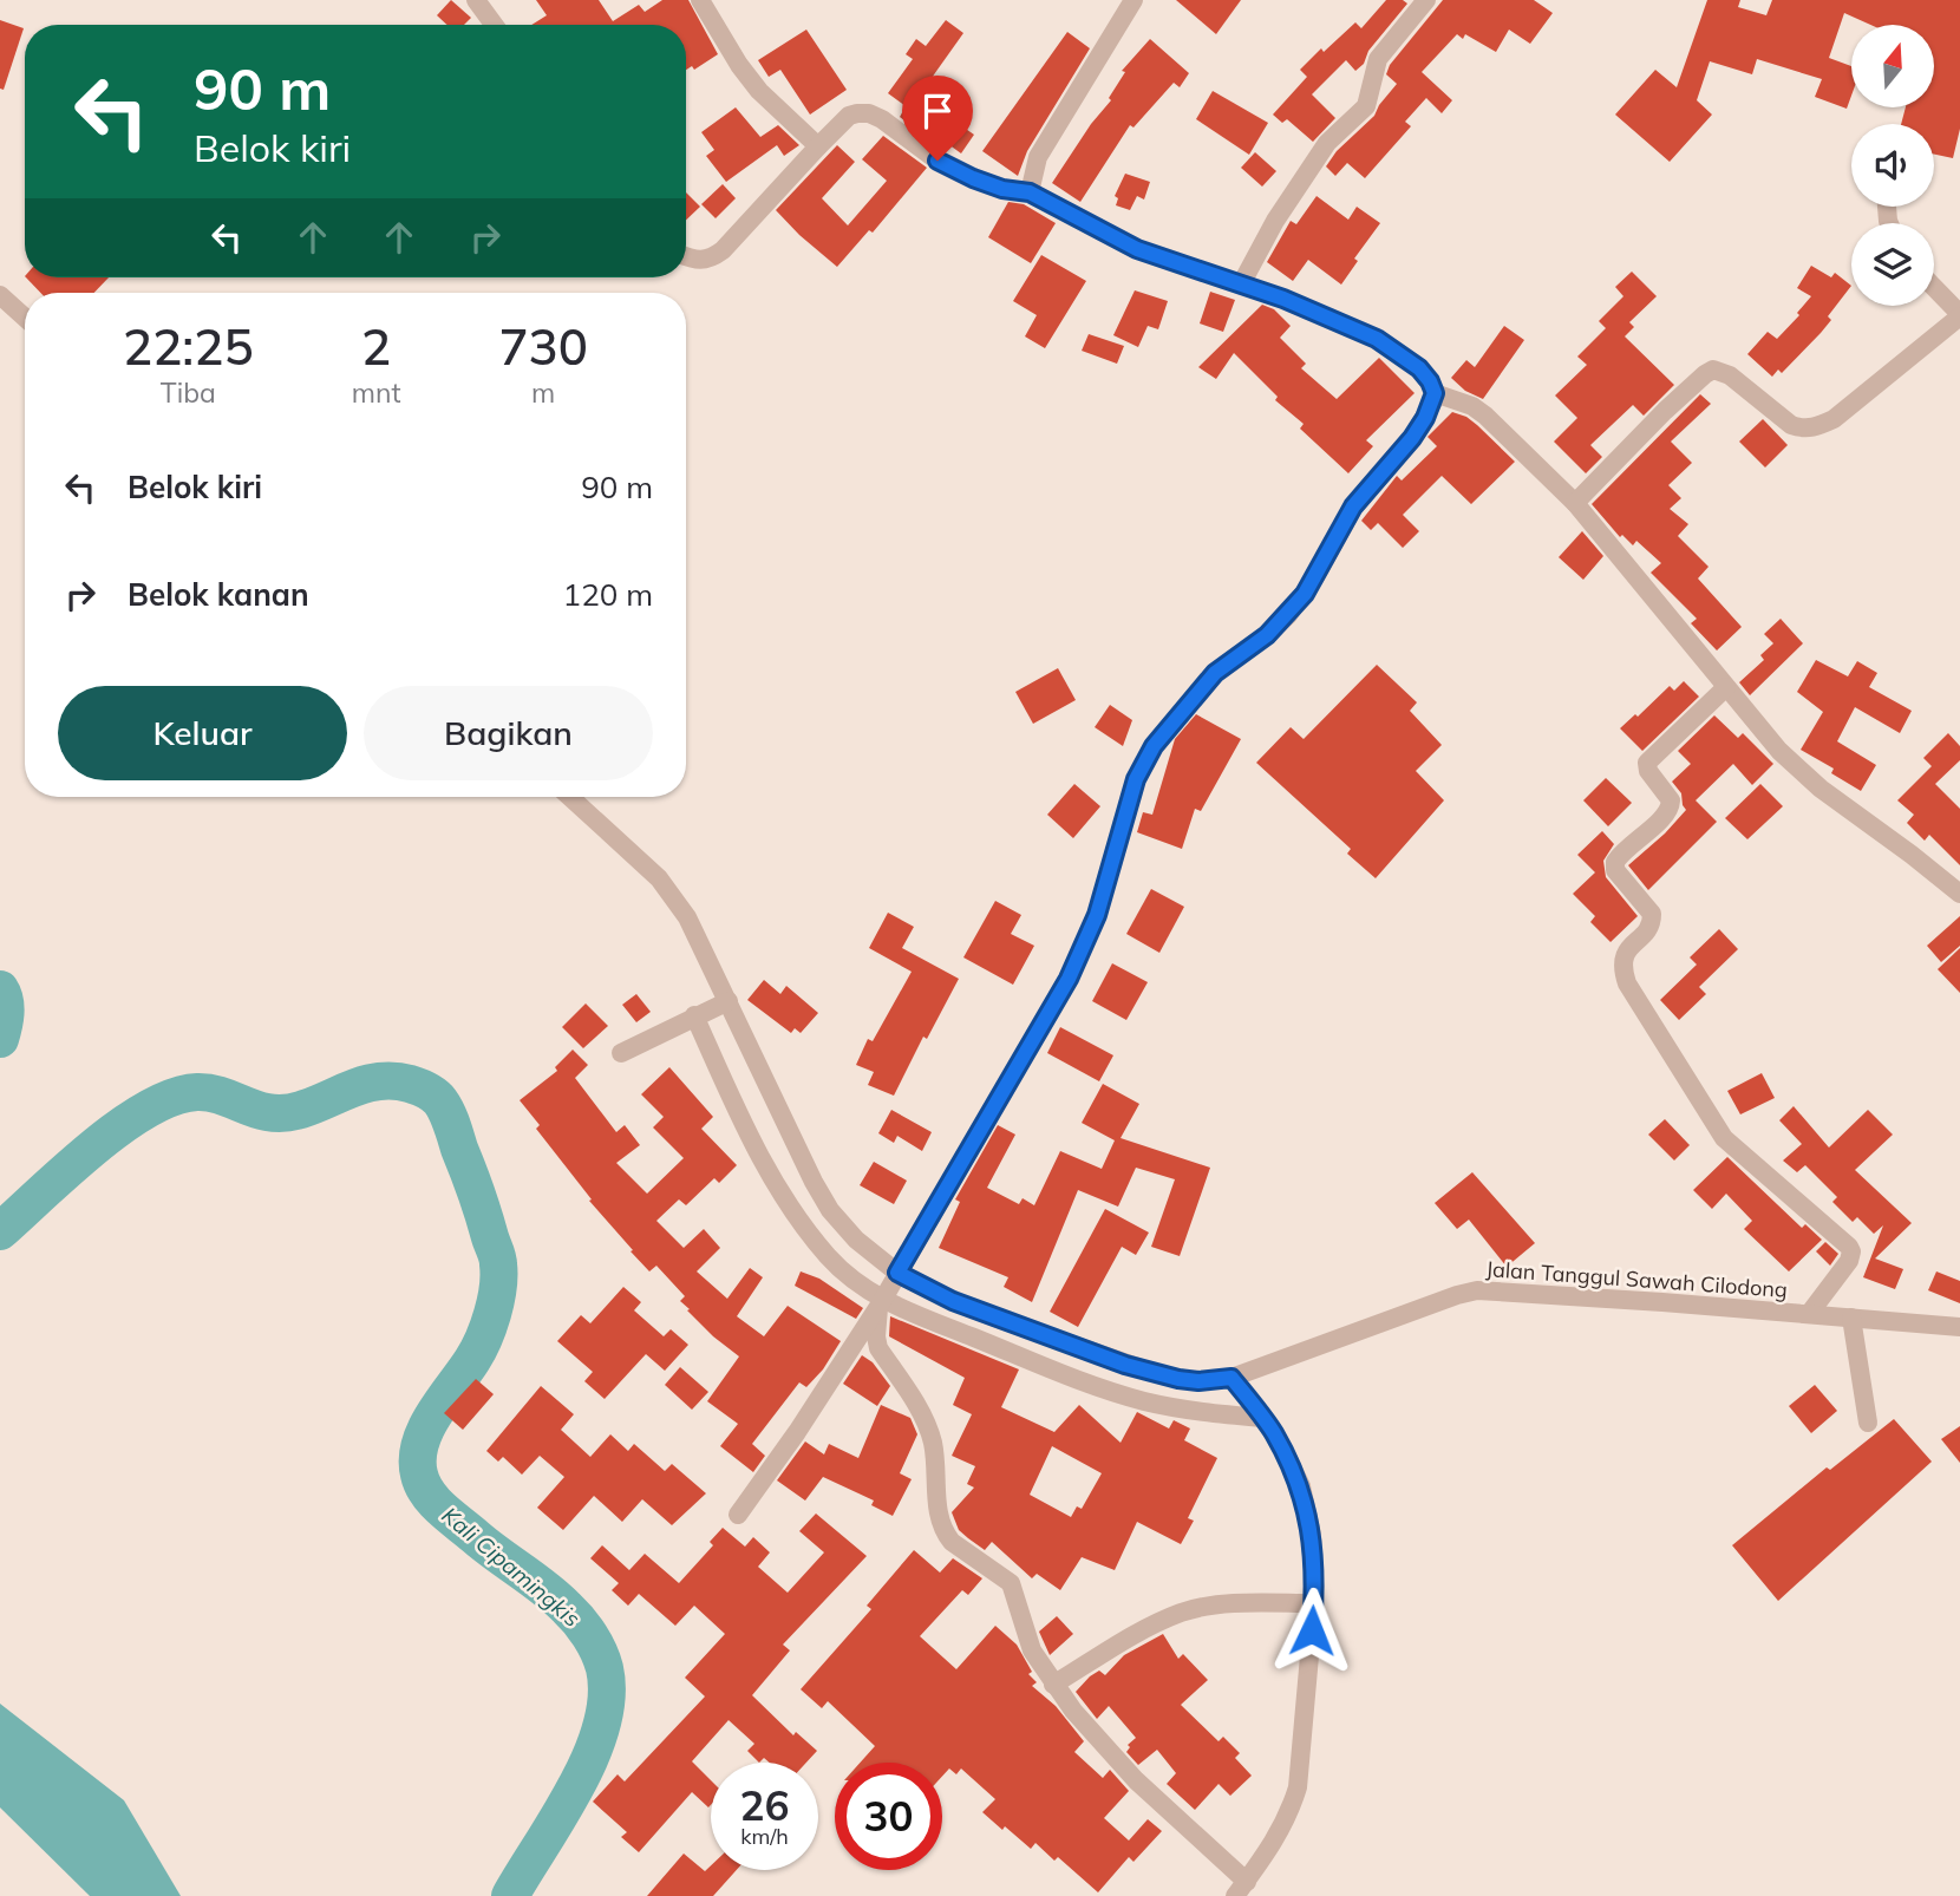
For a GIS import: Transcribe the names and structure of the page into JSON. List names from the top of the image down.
{
  "streets": {
    "street": ["Jalan Tanggul Sawah Cilodong"]
  },
  "water": ["Kali Cipamingkis"],
  "north": "top",
  "page": {
    "turn": ["90 m", "Belok kiri"],
    "eta": [
      "22:25",
      "Tiba",
      "2",
      "mnt",
      "730",
      "m"
    ],
    "list": [
      {
        "name": "Belok kiri",
        "value": "90 m"
      },
      {
        "name": "Belok kanan",
        "value": "120 m"
      }
    ],
    "buttons": ["Keluar", "Bagikan"],
    "speed": "26 km/h",
    "limit": "30"
  }
}
